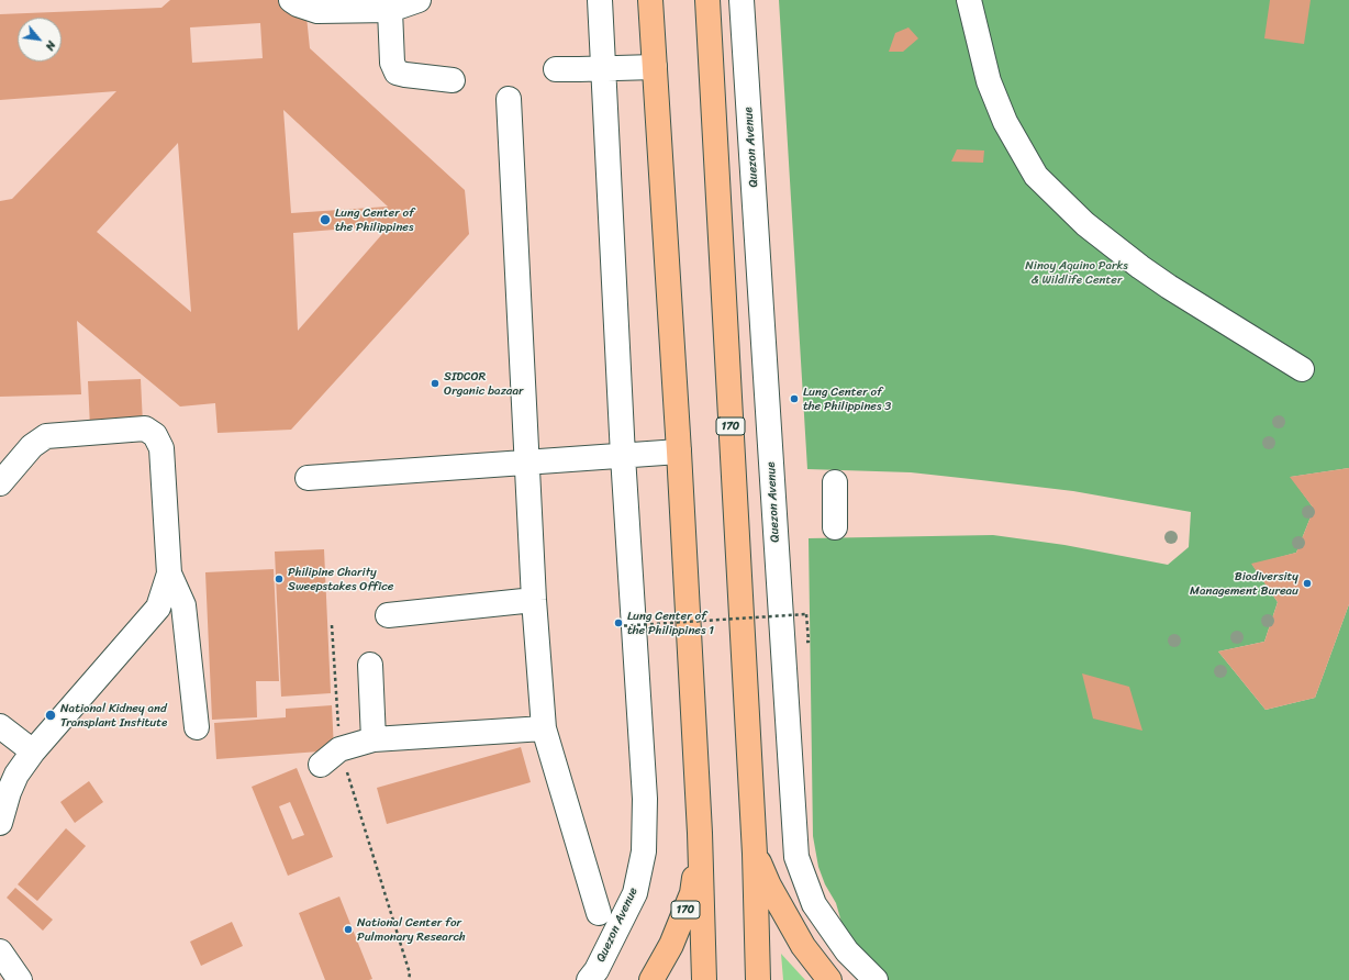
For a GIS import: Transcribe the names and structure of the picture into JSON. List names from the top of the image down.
{
  "streets": {
    "main road": ["170"],
    "street": ["Quezon Avenue"]
  },
  "parks": ["Ninoy Aquino Parks & Wildlife Center"],
  "places": [
    "Lung Center of the Philippines",
    "SIDCOR Organic bazaar",
    "Lung Center of the Philippines 3",
    "Philipine Charity Sweepstakes Office",
    "Biodiversity Management Bureau",
    "Lung Center of the Philippines 1",
    "National Kidney and Transplant Institute",
    "National Center for Pulmonary Research"
  ],
  "north": "bottom right"
}
